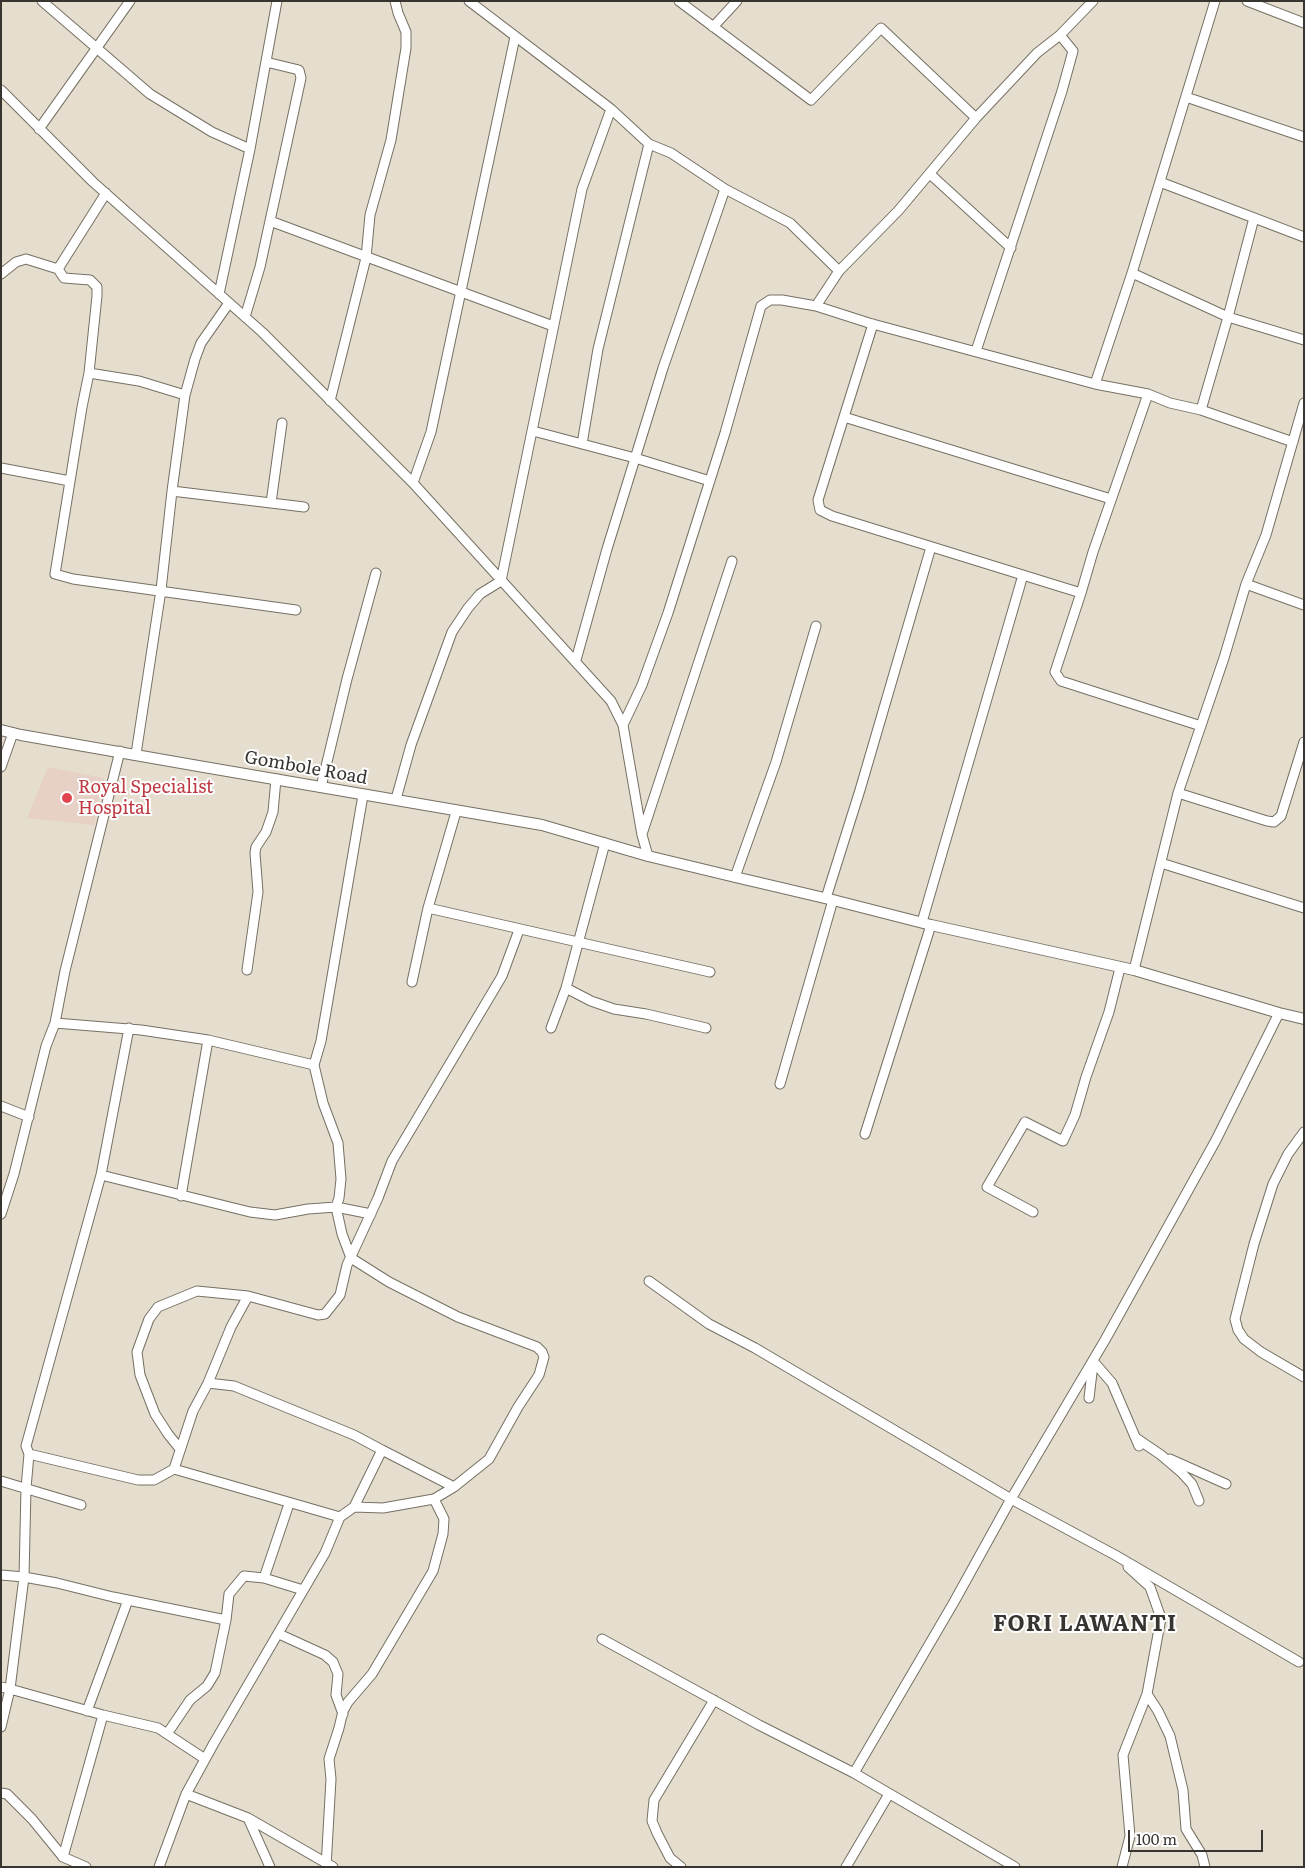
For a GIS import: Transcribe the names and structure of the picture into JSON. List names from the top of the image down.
{
  "streets": {
    "street": ["Gombole Road"]
  },
  "districts": ["FORI LAWANTI"],
  "places": ["Royal Specialist Hospital"],
  "scale_bar": "100 m"
}
